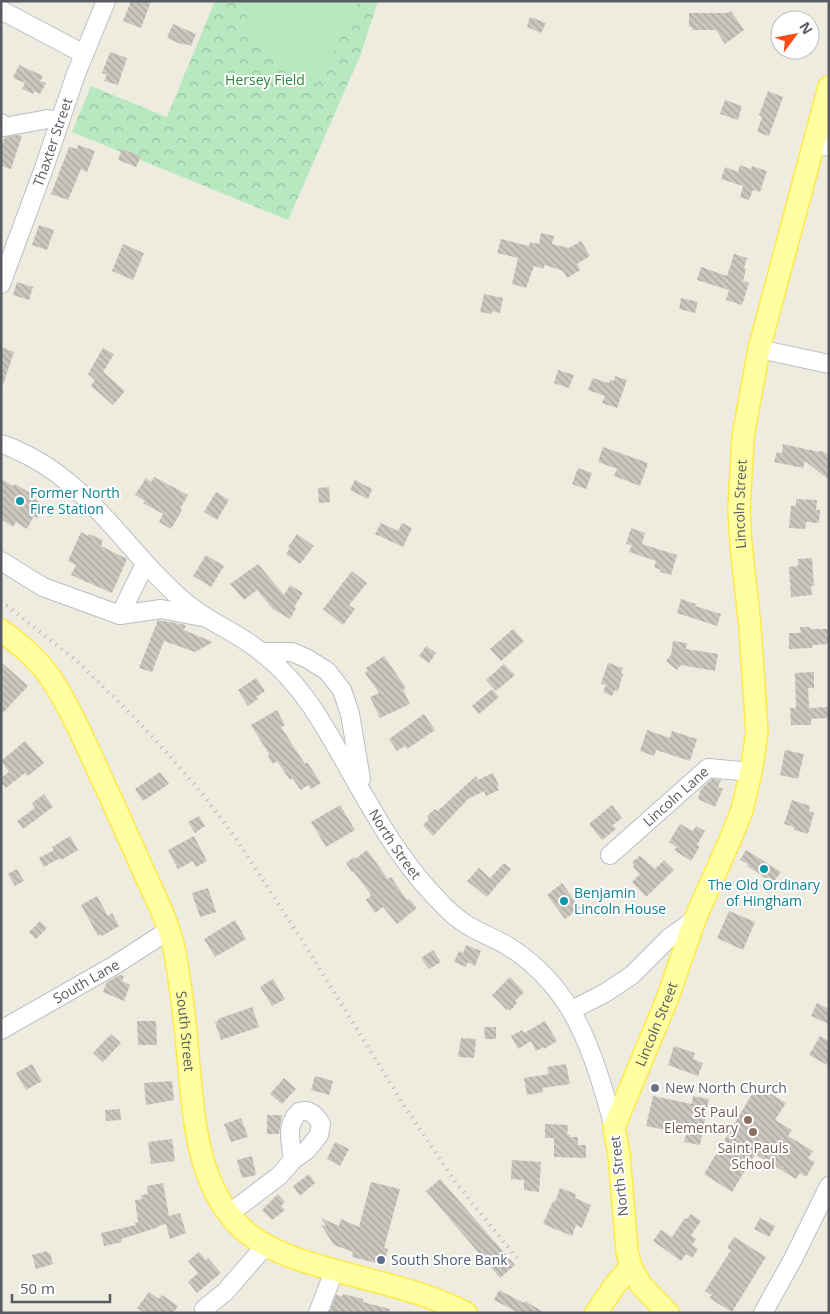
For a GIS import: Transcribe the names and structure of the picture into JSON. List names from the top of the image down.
{
  "streets": {
    "main road": ["Lincoln Street", "North Street", "South Street"],
    "street": ["Thaxter Street", "Lincoln Lane", "South Lane"]
  },
  "crossings": [
    ["Lincoln Street", "Lincoln Lane"],
    ["Lincoln Street", "North Street"],
    ["South Lane", "South Street"]
  ],
  "parks": ["Hersey Field"],
  "places": [
    "Former North Fire Station",
    "The Old Ordinary of Hingham",
    "Benjamin Lincoln House",
    "New North Church",
    "St Paul Elementary",
    "Saint Pauls School",
    "South Shore Bank"
  ],
  "scale_bar": "50 m",
  "north": "top right"
}
